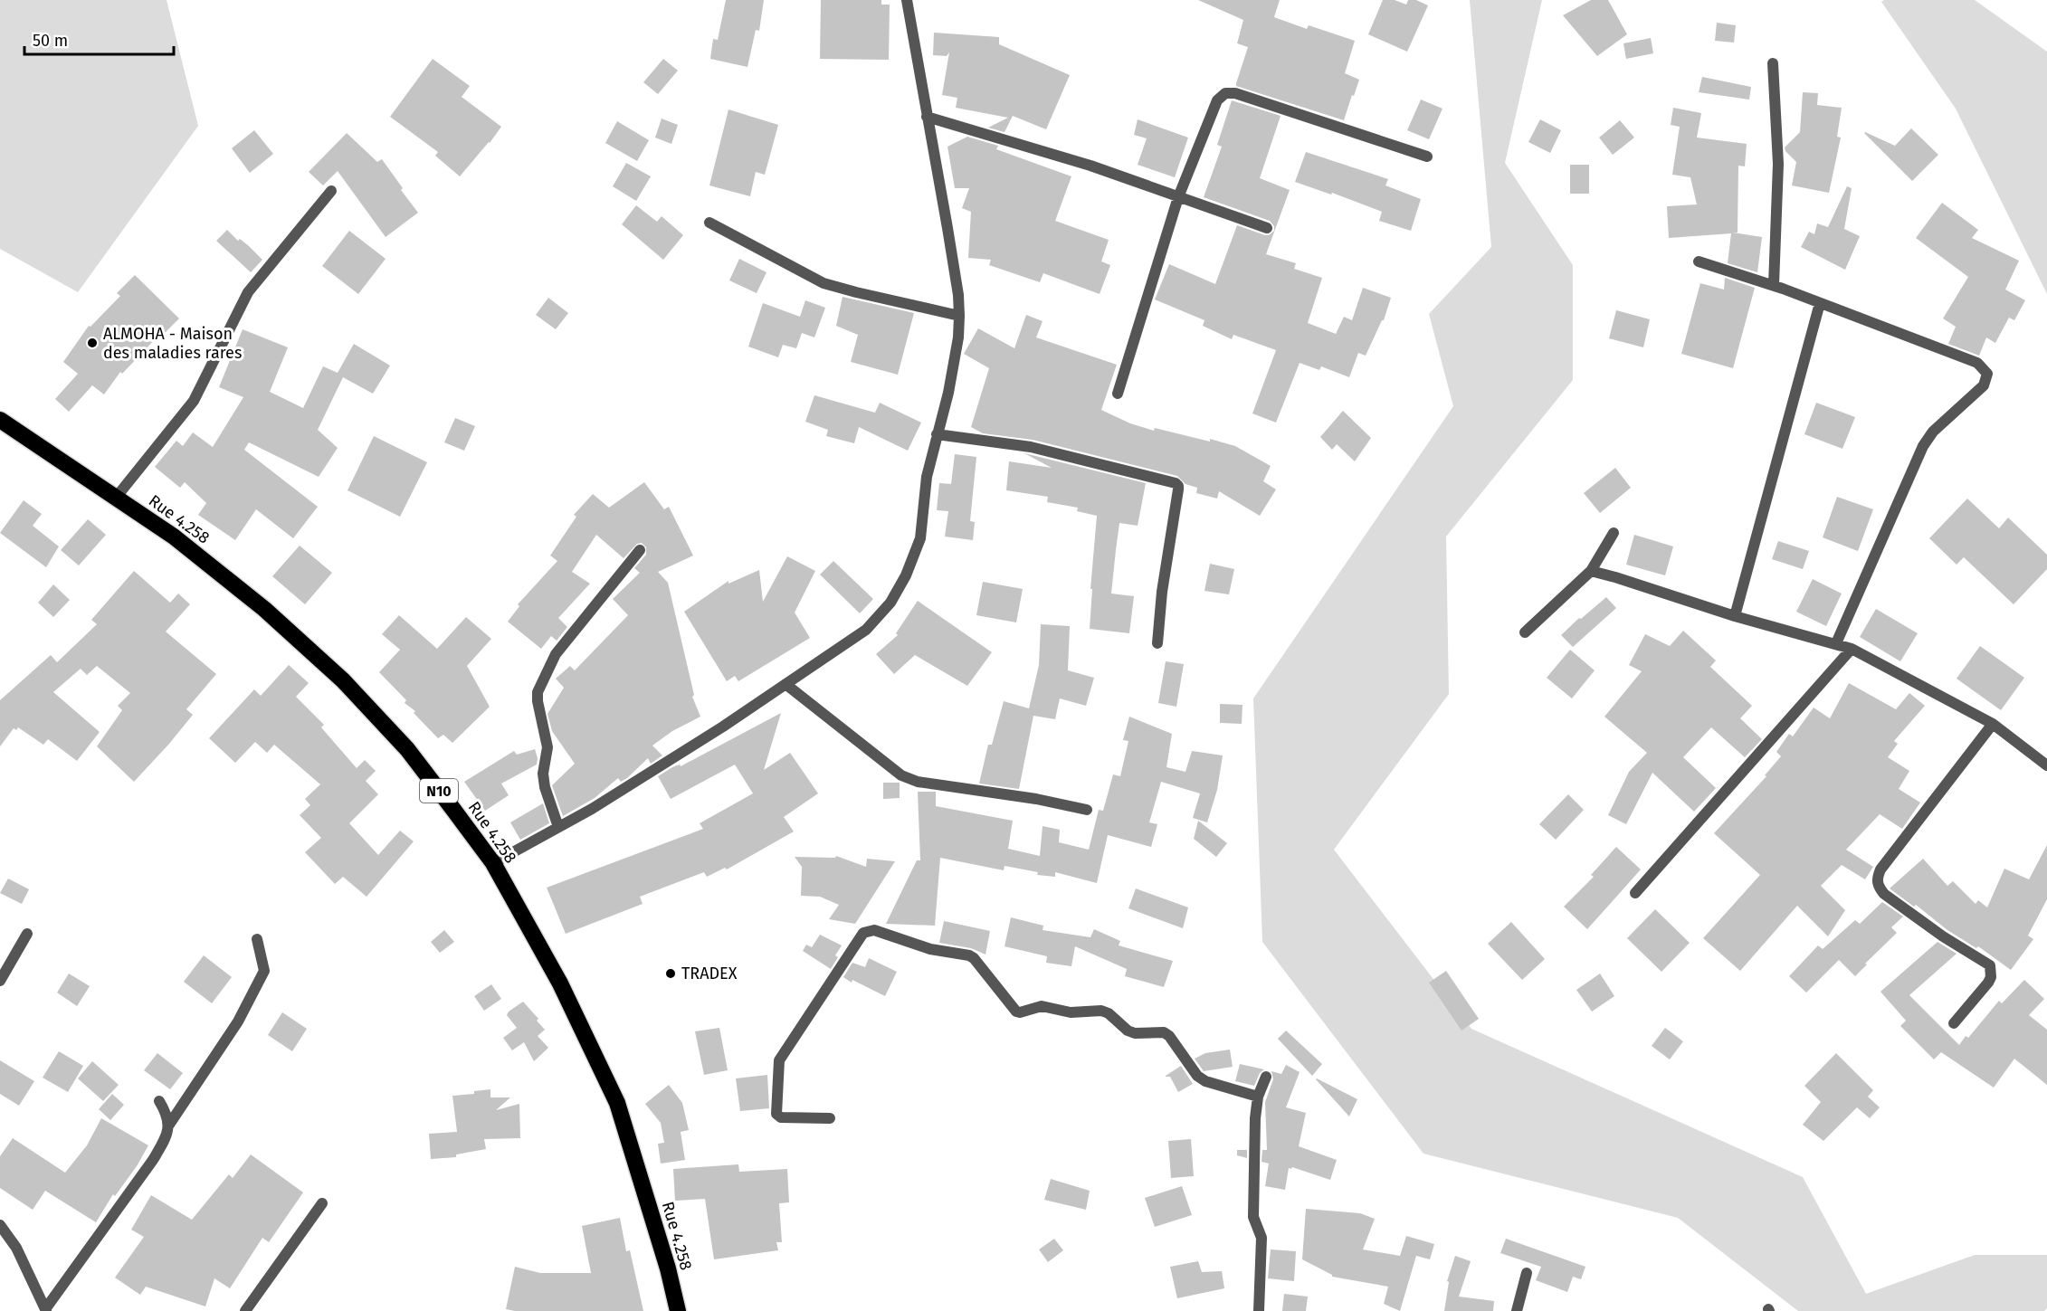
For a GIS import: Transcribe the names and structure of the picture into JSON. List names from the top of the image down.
{
  "streets": {
    "highway": ["Rue 4.258", "N10"]
  },
  "places": ["ALMOHA - Maison des maladies rares", "TRADEX"],
  "scale_bar": "50 m"
}
